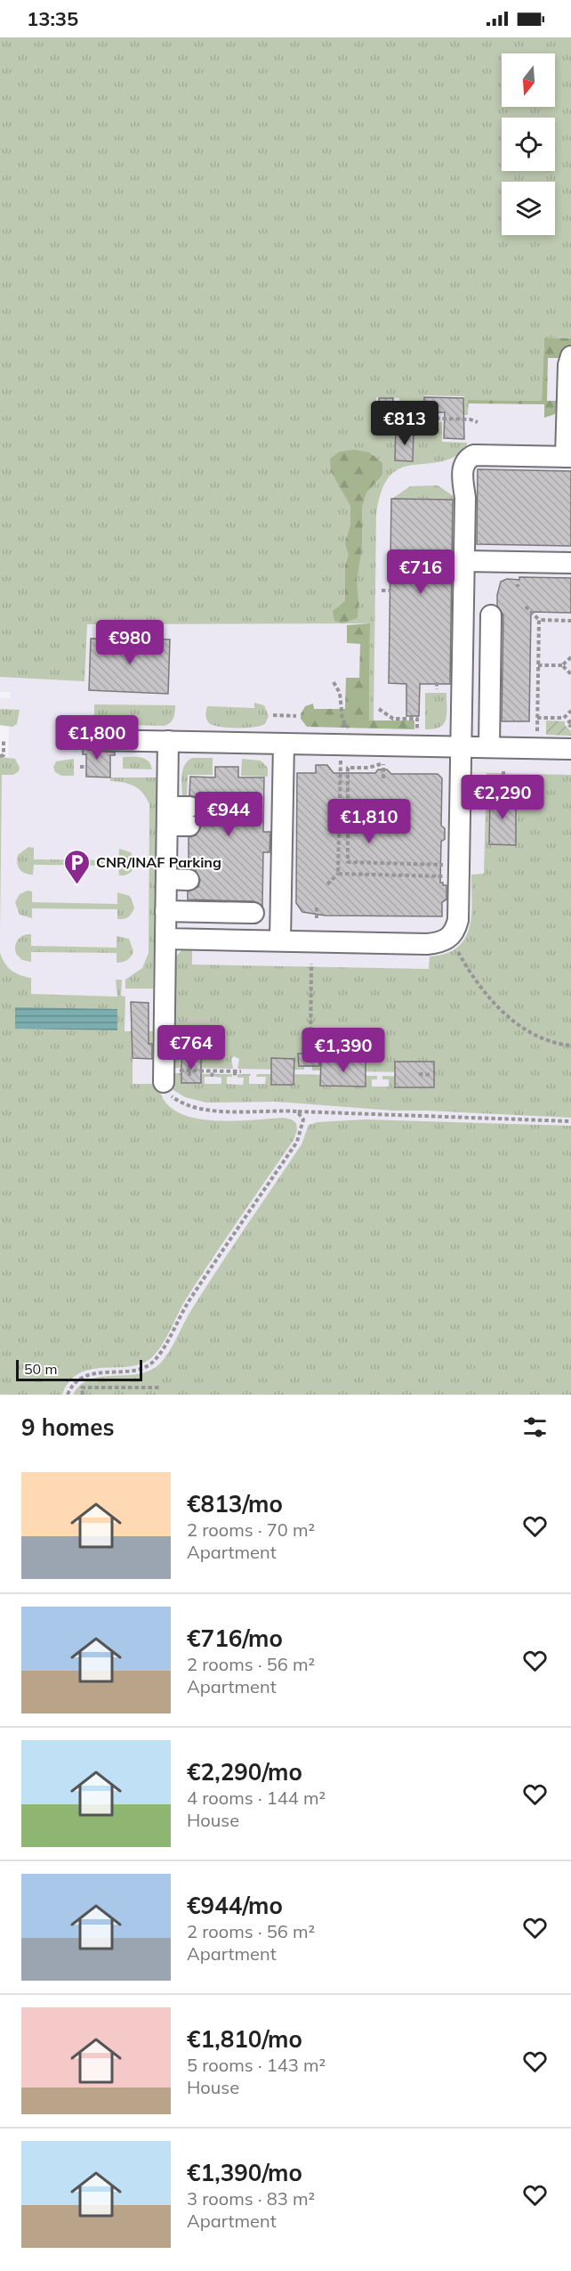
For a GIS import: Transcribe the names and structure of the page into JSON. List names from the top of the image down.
{
  "places": {
    "parking": ["CNR/INAF Parking"]
  },
  "scale_bar": "50 m",
  "north": "bottom",
  "page": {
    "status": "13:35",
    "price": [
      "€813",
      "€716",
      "€980",
      "€1,800",
      "€2,290",
      "€944",
      "€1,810",
      "€764",
      "€1,390"
    ],
    "scale": "50 m",
    "heading": "9 homes",
    "list": [
      {
        "name": "€813/mo",
        "note": "2 rooms · 70 m² · Apartment"
      },
      {
        "name": "€716/mo",
        "note": "2 rooms · 56 m² · Apartment"
      },
      {
        "name": "€2,290/mo",
        "note": "4 rooms · 144 m² · House"
      },
      {
        "name": "€944/mo",
        "note": "2 rooms · 56 m² · Apartment"
      },
      {
        "name": "€1,810/mo",
        "note": "5 rooms · 143 m² · House"
      },
      {
        "name": "€1,390/mo",
        "note": "3 rooms · 83 m² · Apartment"
      }
    ]
  }
}
